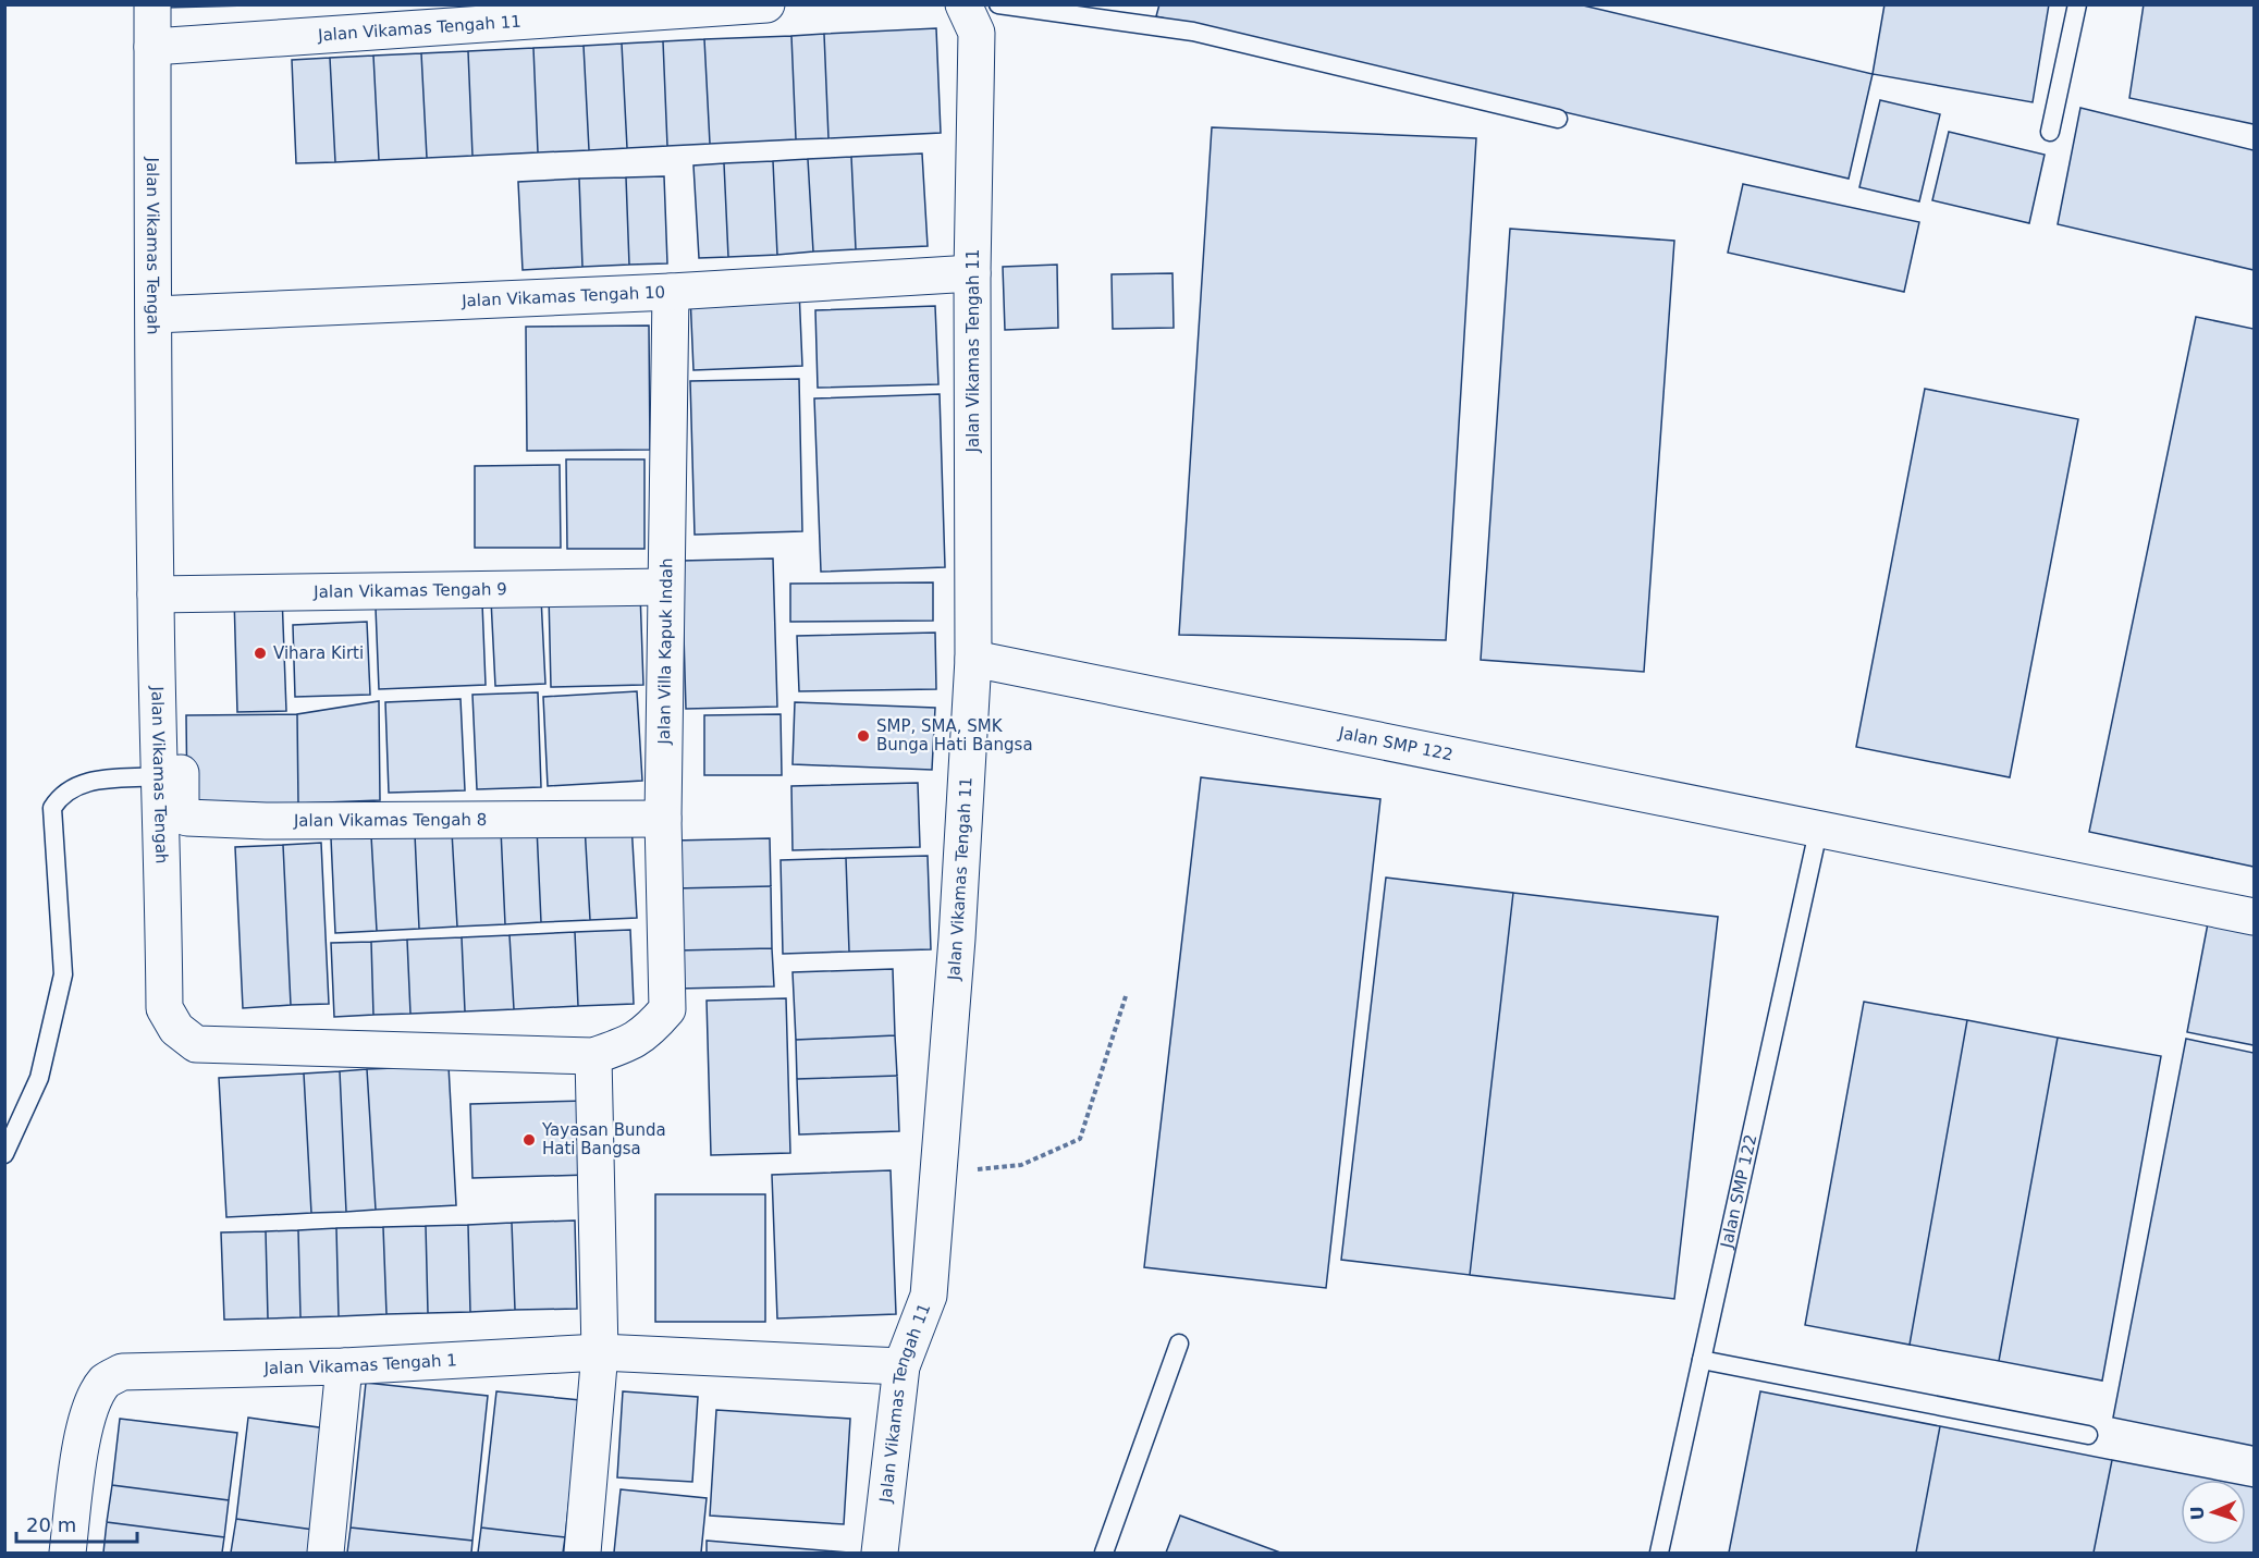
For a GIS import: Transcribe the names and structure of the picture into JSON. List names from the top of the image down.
{
  "streets": {
    "street": [
      "Jalan Vikamas Tengah 11",
      "Jalan Vikamas Tengah",
      "Jalan Vikamas Tengah 10",
      "Jalan Vikamas Tengah 9",
      "Jalan Villa Kapuk Indah",
      "Jalan SMP 122",
      "Jalan Vikamas Tengah 8",
      "Jalan Vikamas Tengah 1"
    ]
  },
  "crossings": [
    ["Jalan Vikamas Tengah 11", "Jalan Vikamas Tengah"],
    ["Jalan Vikamas Tengah 11", "Jalan Vikamas Tengah 10"],
    ["Jalan Vikamas Tengah 11", "Jalan SMP 122"],
    ["Jalan Vikamas Tengah 11", "Jalan Vikamas Tengah 1"],
    ["Jalan Vikamas Tengah", "Jalan Vikamas Tengah 10"],
    ["Jalan Vikamas Tengah", "Jalan Vikamas Tengah 9"],
    ["Jalan Vikamas Tengah", "Jalan Villa Kapuk Indah"],
    ["Jalan Vikamas Tengah", "Jalan Vikamas Tengah 8"],
    ["Jalan Vikamas Tengah 10", "Jalan Villa Kapuk Indah"],
    ["Jalan Vikamas Tengah 9", "Jalan Villa Kapuk Indah"],
    ["Jalan Villa Kapuk Indah", "Jalan Vikamas Tengah 8"]
  ],
  "places": ["Vihara Kirti", "SMP, SMA, SMK Bunga Hati Bangsa", "Yayasan Bunda Hati Bangsa"],
  "scale_bar": "20 m",
  "north": "left"
}
